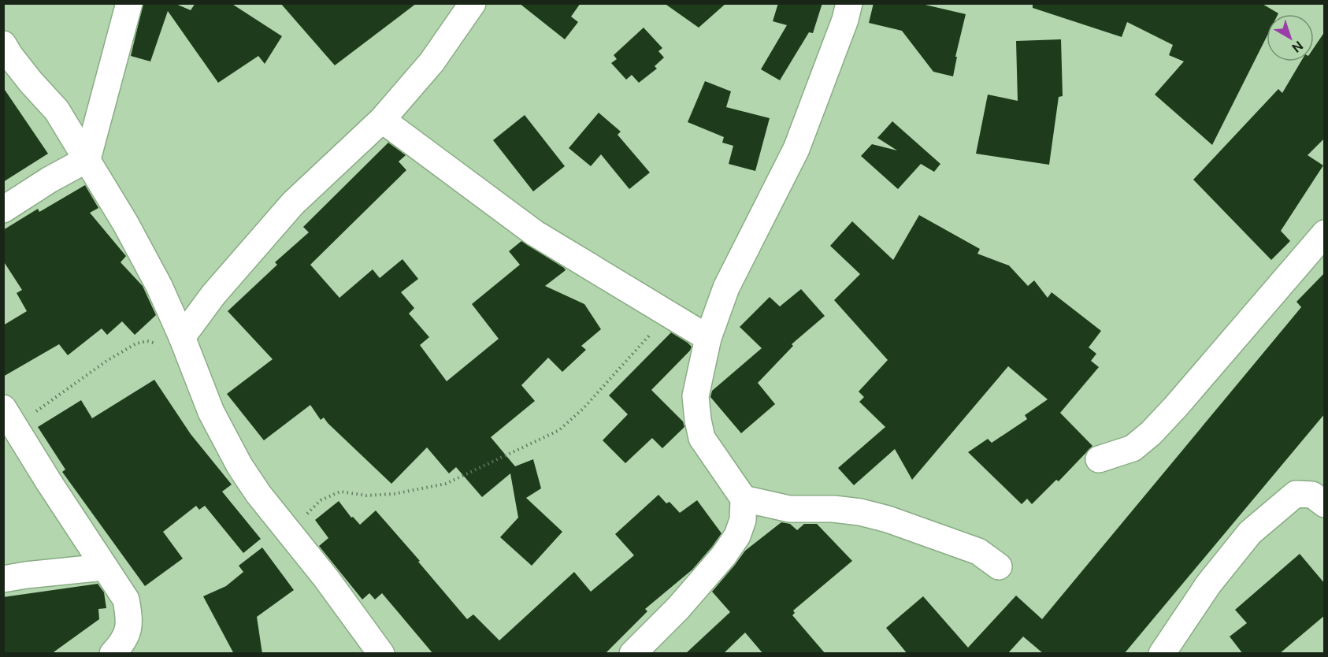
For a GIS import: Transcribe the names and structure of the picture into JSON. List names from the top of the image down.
{
  "north": "bottom right"
}
